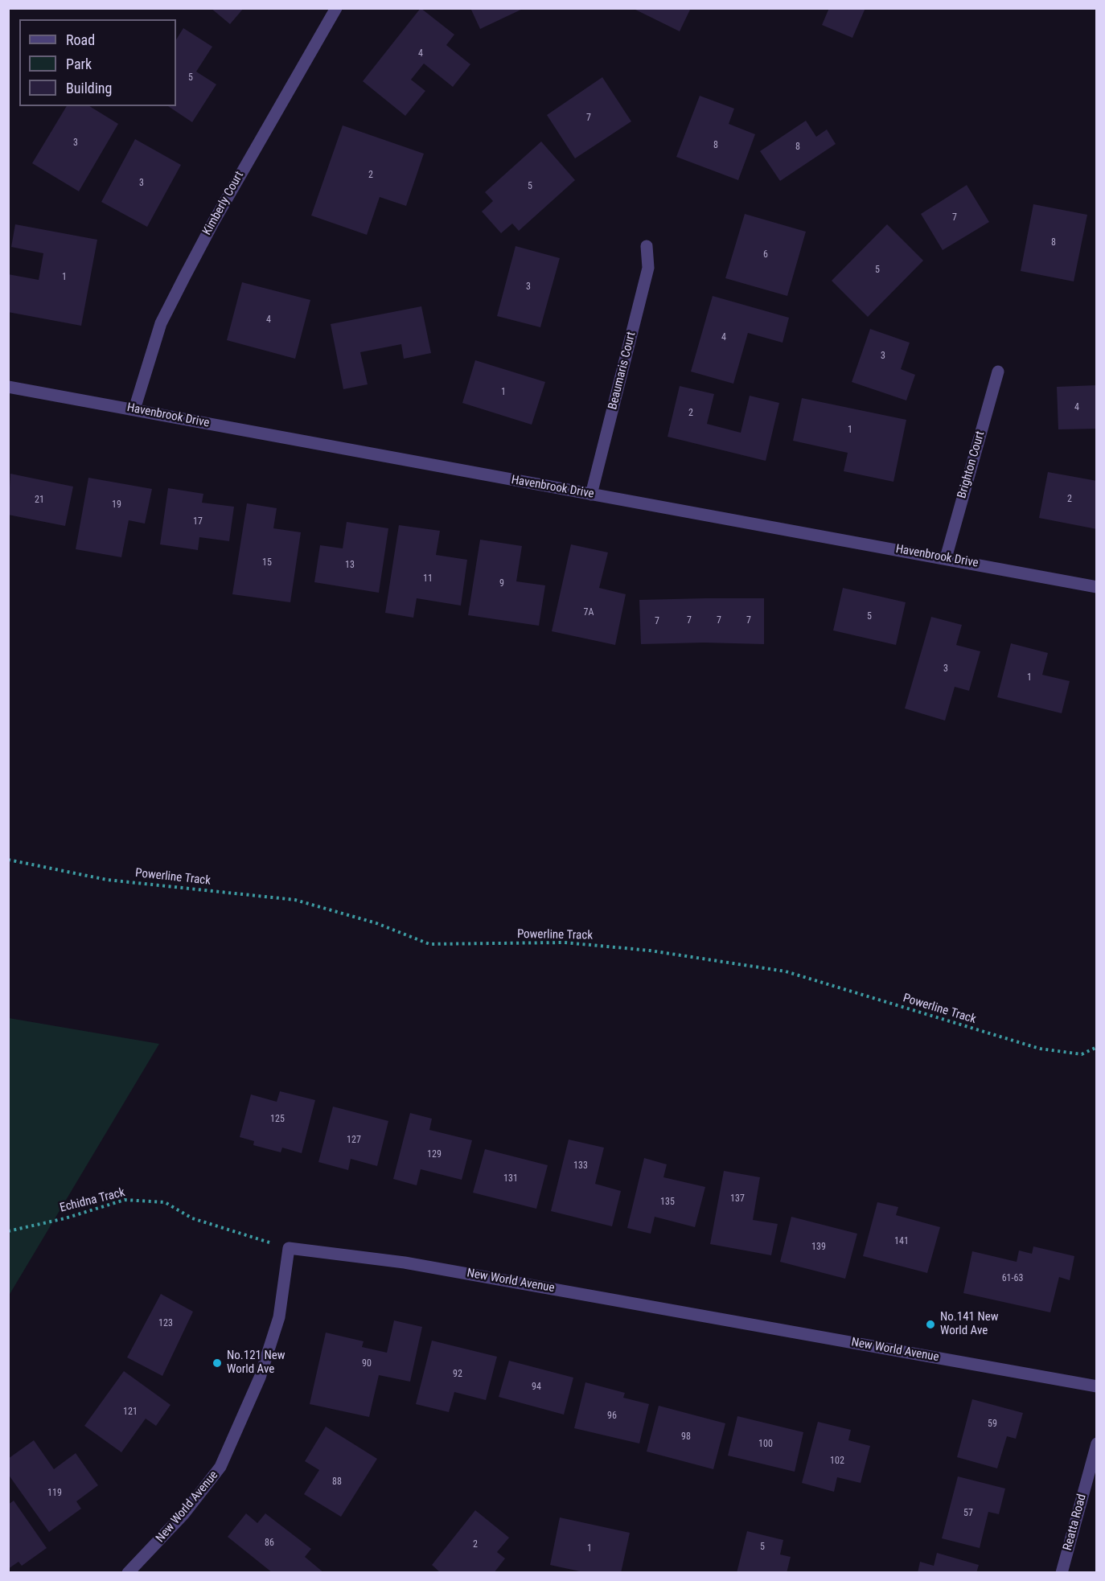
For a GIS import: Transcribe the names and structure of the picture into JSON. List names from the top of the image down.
{
  "streets": {
    "street": [
      "Kimberly Court",
      "Beaumaris Court",
      "Havenbrook Drive",
      "Brighton Court",
      "New World Avenue",
      "Reatta Road"
    ],
    "path": ["Powerline Track", "Echidna Track"]
  },
  "crossings": [
    ["Kimberly Court", "Havenbrook Drive"],
    ["Beaumaris Court", "Havenbrook Drive"],
    ["Havenbrook Drive", "Brighton Court"],
    ["Echidna Track", "New World Avenue"]
  ],
  "places": ["No.141 New World Ave", "No.121 New World Ave"],
  "house_numbers": [
    "4",
    "5",
    "7",
    "3",
    "8",
    "8",
    "2",
    "3",
    "5",
    "7",
    "8",
    "6",
    "5",
    "1",
    "3",
    "4",
    "4",
    "3",
    "1",
    "4",
    "2",
    "1",
    "2",
    "21",
    "19",
    "17",
    "15",
    "13",
    "11",
    "9",
    "7A",
    "5",
    "7",
    "7",
    "7",
    "7",
    "3",
    "1",
    "125",
    "127",
    "129",
    "133",
    "131",
    "137",
    "135",
    "141",
    "139",
    "61-63",
    "123",
    "90",
    "92",
    "94",
    "121",
    "96",
    "59",
    "98",
    "100",
    "102",
    "88",
    "119",
    "57",
    "86",
    "2",
    "5",
    "1"
  ],
  "legend": ["Road", "Park", "Building"]
}
